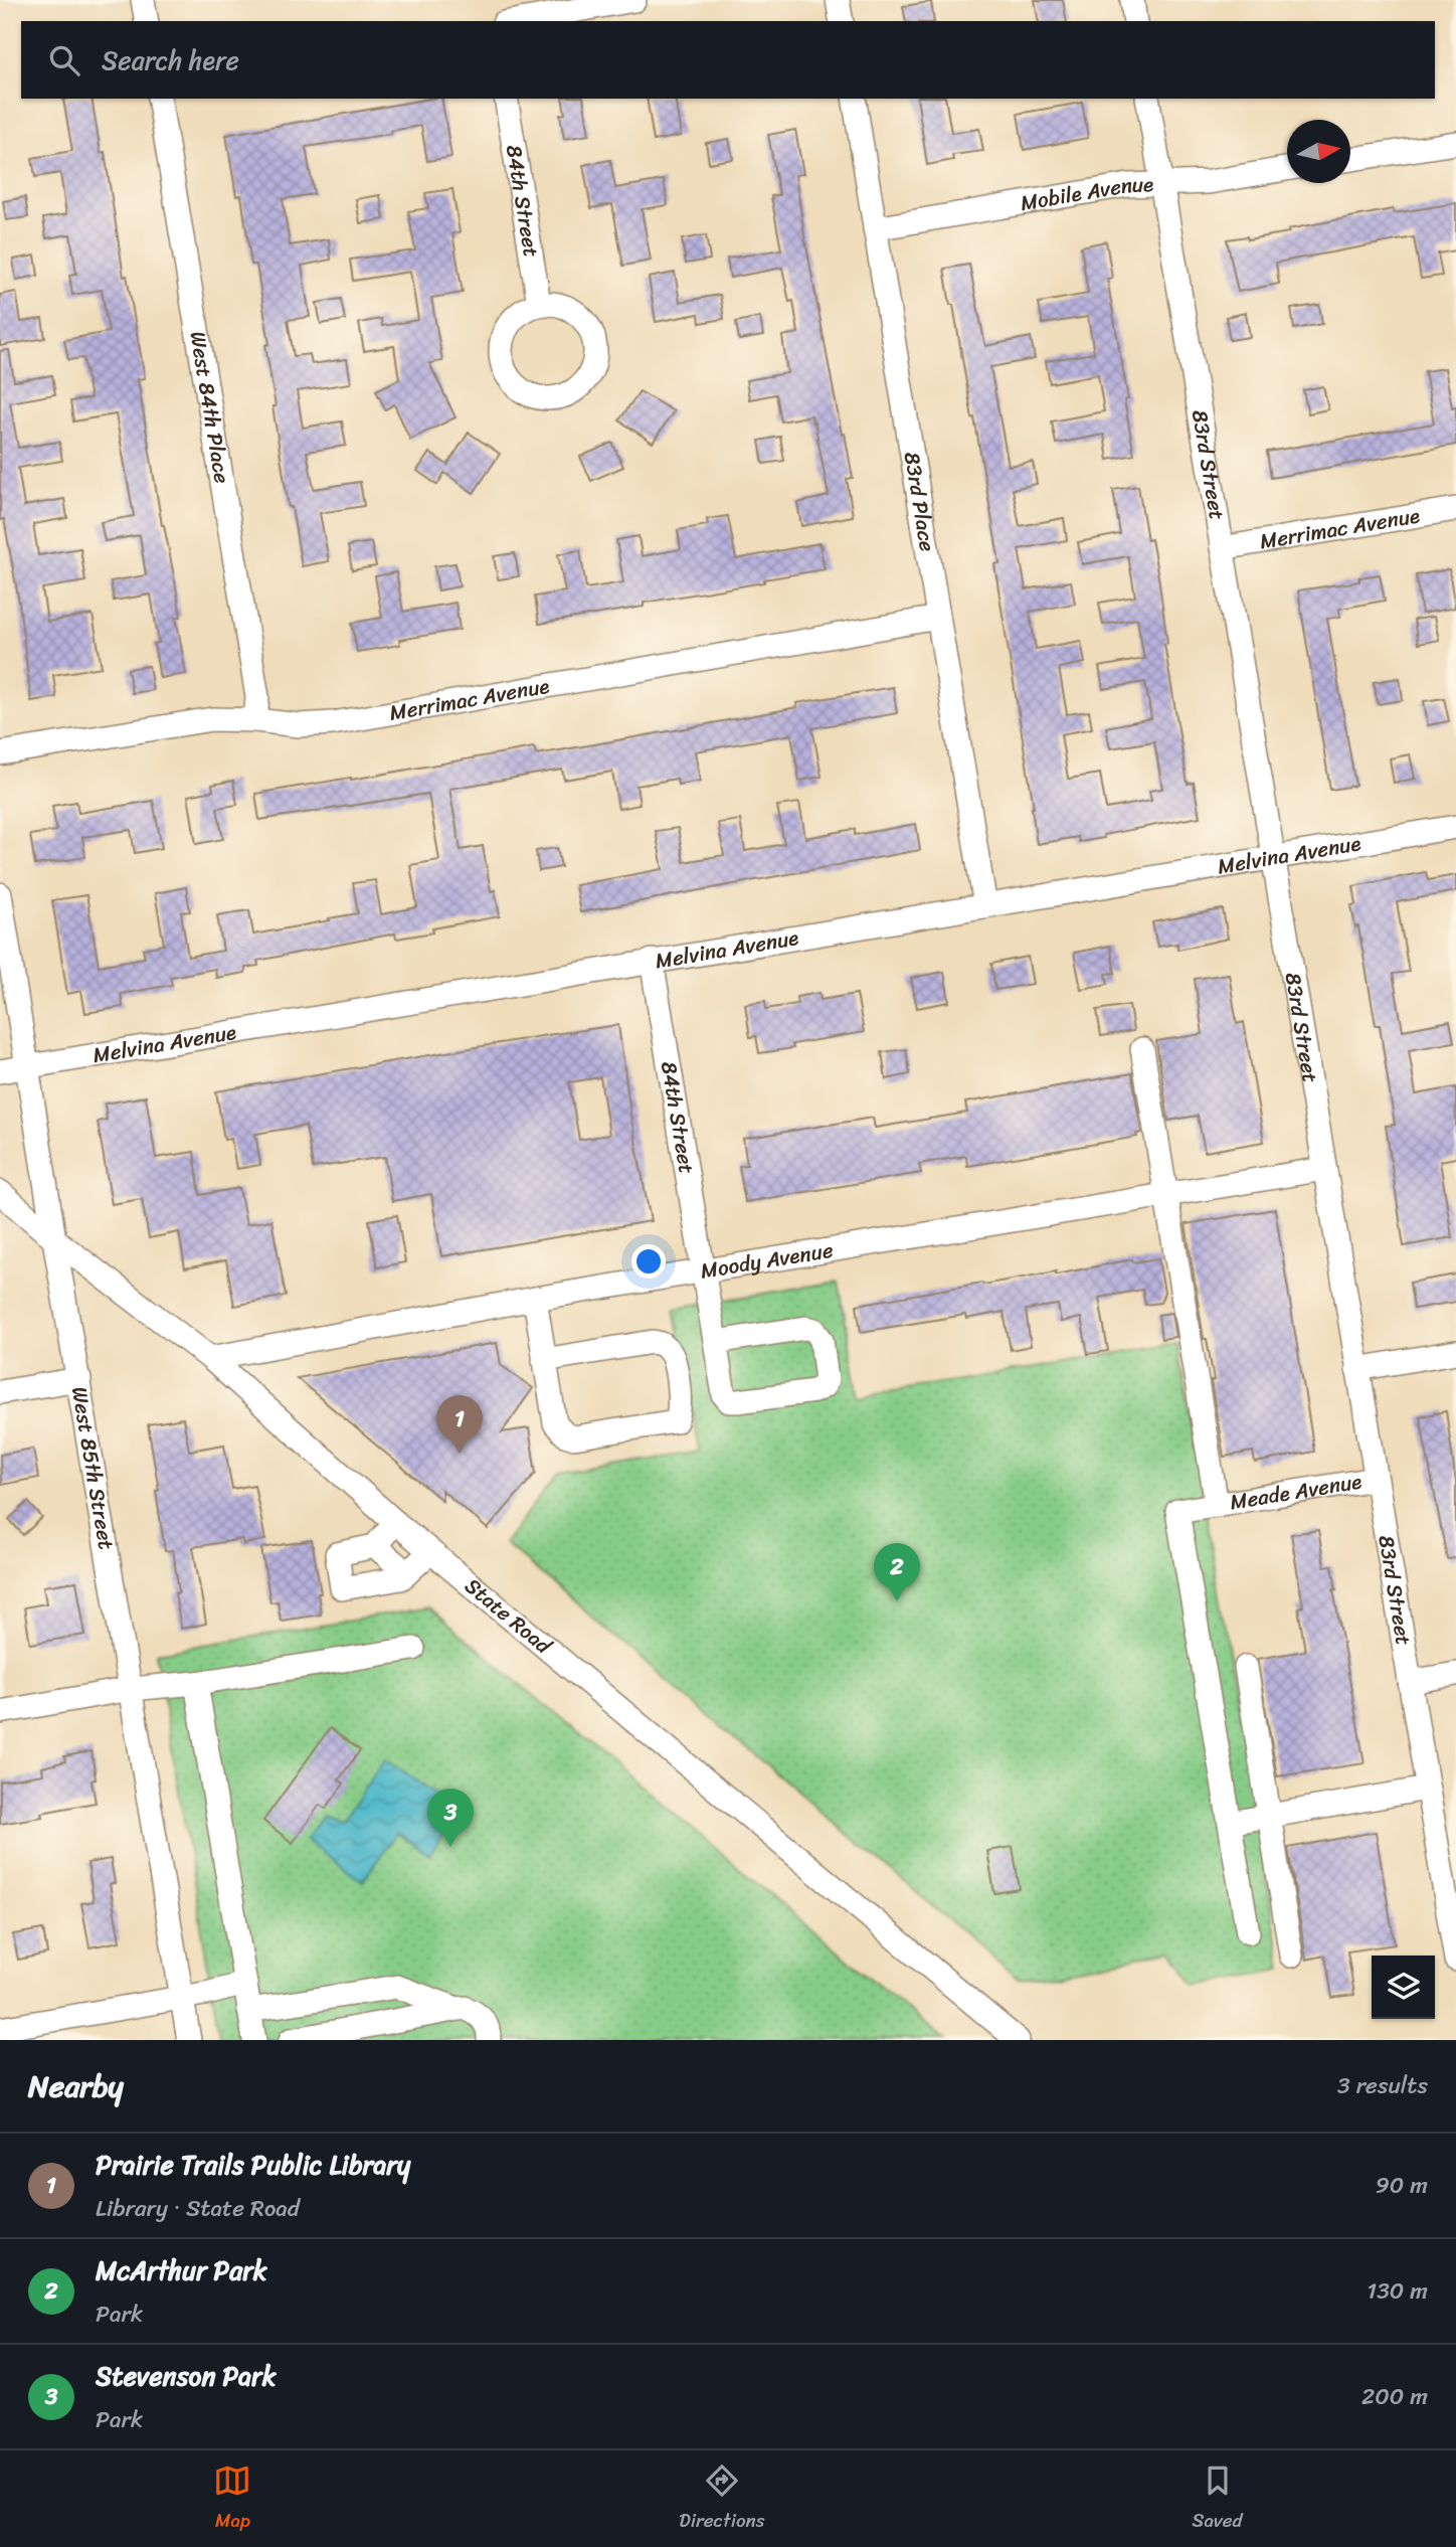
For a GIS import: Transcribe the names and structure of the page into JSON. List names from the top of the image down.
{
  "streets": {
    "street": [
      "Mobile Avenue",
      "84th Street",
      "West 84th Place",
      "83rd Street",
      "83rd Place",
      "Merrimac Avenue",
      "Melvina Avenue",
      "Moody Avenue",
      "West 85th Street",
      "Meade Avenue",
      "State Road"
    ]
  },
  "crossings": [
    ["Mobile Avenue", "83rd Street"],
    ["Mobile Avenue", "83rd Place"],
    ["84th Street", "Melvina Avenue"],
    ["84th Street", "Moody Avenue"],
    ["West 84th Place", "Merrimac Avenue"],
    ["83rd Street", "Merrimac Avenue"],
    ["83rd Street", "Melvina Avenue"],
    ["83rd Street", "Moody Avenue"],
    ["83rd Street", "Meade Avenue"],
    ["83rd Place", "Merrimac Avenue"],
    ["83rd Place", "Melvina Avenue"],
    ["Melvina Avenue", "West 85th Street"],
    ["Moody Avenue", "State Road"],
    ["West 85th Street", "State Road"]
  ],
  "north": "right",
  "page": {
    "search": "Search here",
    "pins": ["1", "2", "3"],
    "heading": ["Nearby", "3 results"],
    "list": [
      {
        "mark": "1",
        "name": "Prairie Trails Public Library",
        "note": "Library · State Road",
        "value": "90 m"
      },
      {
        "mark": "2",
        "name": "McArthur Park",
        "note": "Park",
        "value": "130 m"
      },
      {
        "mark": "3",
        "name": "Stevenson Park",
        "note": "Park",
        "value": "200 m"
      }
    ],
    "nav": ["Map", "Directions", "Saved"]
  }
}
